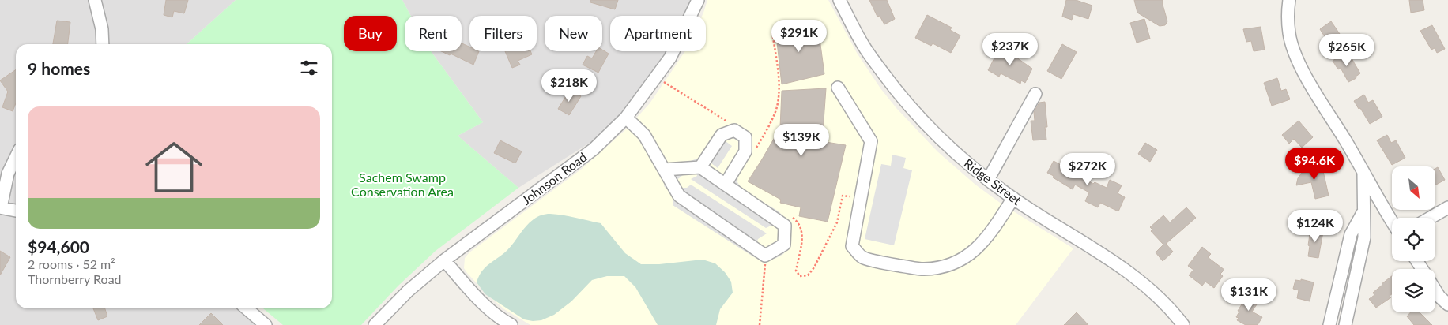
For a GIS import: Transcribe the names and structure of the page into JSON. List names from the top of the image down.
{
  "streets": {
    "street": ["Johnson Road", "Ridge Street"]
  },
  "parks": ["Sachem Swamp Conservation Area"],
  "north": "bottom right",
  "page": {
    "chip": [
      "Buy",
      "Rent",
      "Filters",
      "New",
      "Apartment"
    ],
    "price": [
      "$291K",
      "$237K",
      "$265K",
      "$218K",
      "$139K",
      "$94.6K",
      "$272K",
      "$124K",
      "$131K"
    ],
    "heading": "9 homes",
    "list": [
      {
        "name": "$94,600",
        "note": "2 rooms · 52 m² · Thornberry Road"
      }
    ]
  }
}
